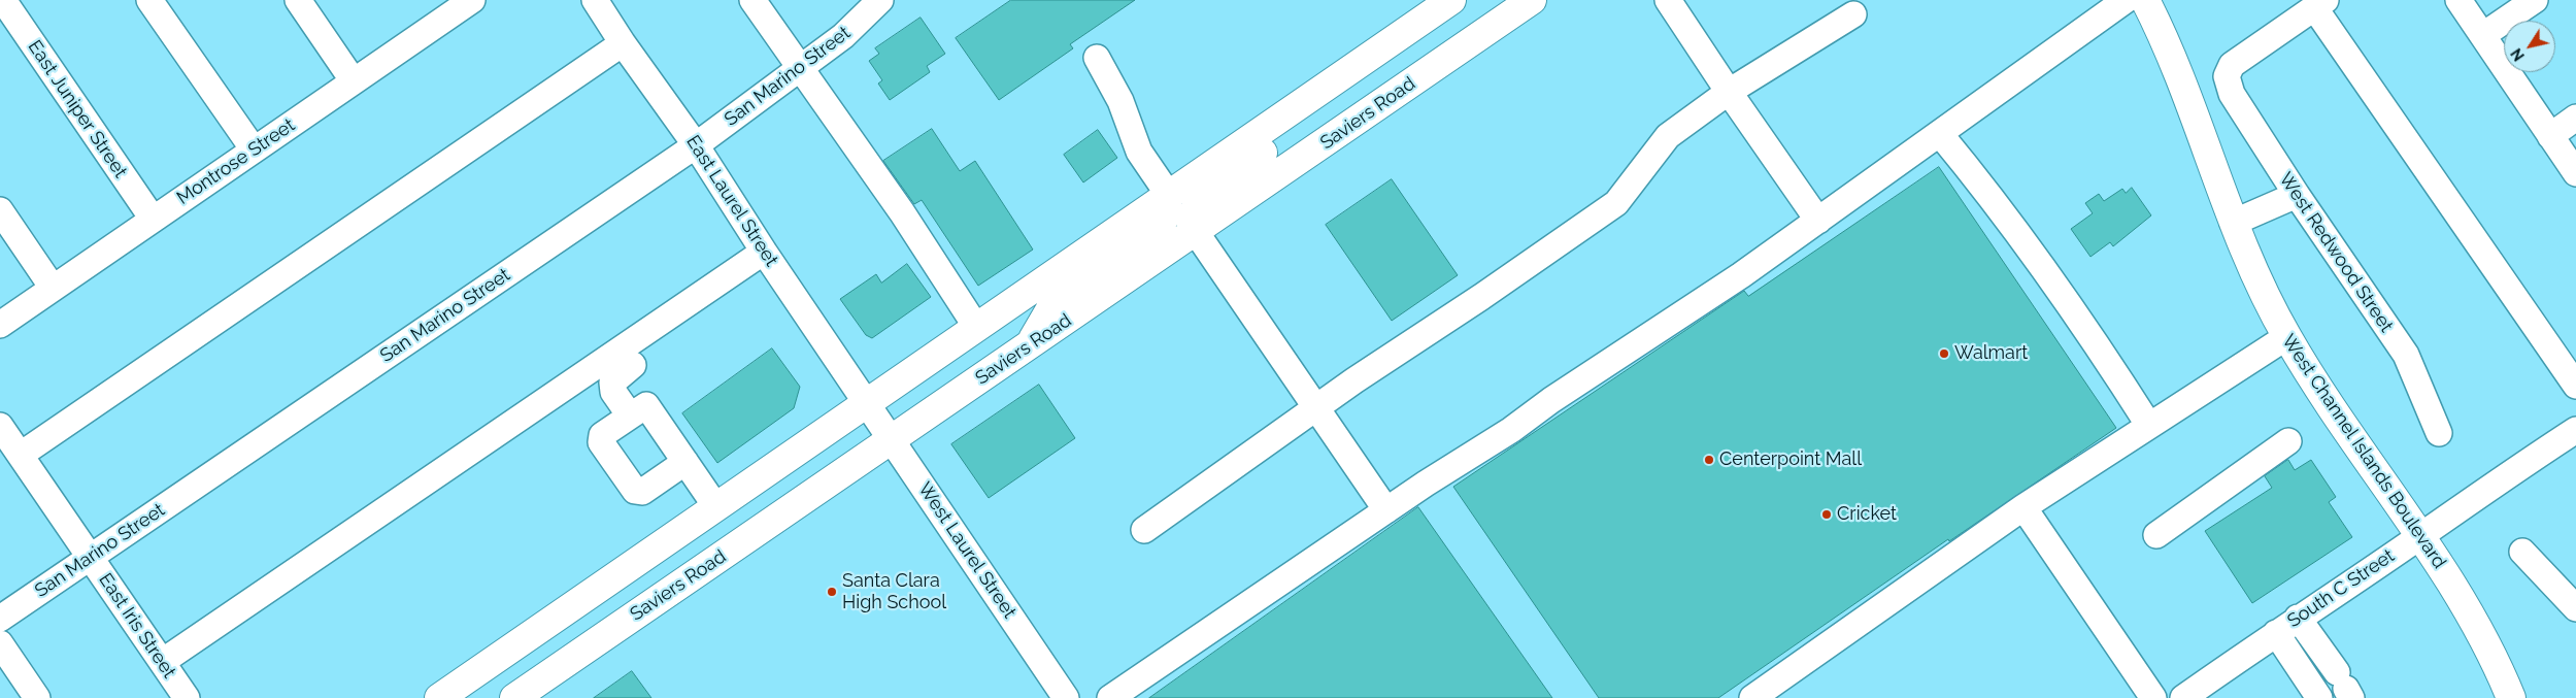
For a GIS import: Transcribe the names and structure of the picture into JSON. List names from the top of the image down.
{
  "streets": {
    "main road": ["Saviers Road", "West Channel Islands Boulevard"],
    "street": [
      "San Marino Street",
      "East Juniper Street",
      "Montrose Street",
      "East Laurel Street",
      "West Redwood Street",
      "West Laurel Street",
      "South C Street",
      "East Iris Street"
    ]
  },
  "crossings": [
    ["San Marino Street", "East Laurel Street"],
    ["San Marino Street", "East Iris Street"],
    ["East Juniper Street", "Montrose Street"],
    ["Saviers Road", "West Laurel Street"],
    ["East Laurel Street", "West Laurel Street"],
    ["West Channel Islands Boulevard", "South C Street"]
  ],
  "places": [
    "Walmart",
    "Centerpoint Mall",
    "Cricket",
    "Santa Clara High School"
  ],
  "north": "bottom left"
}
